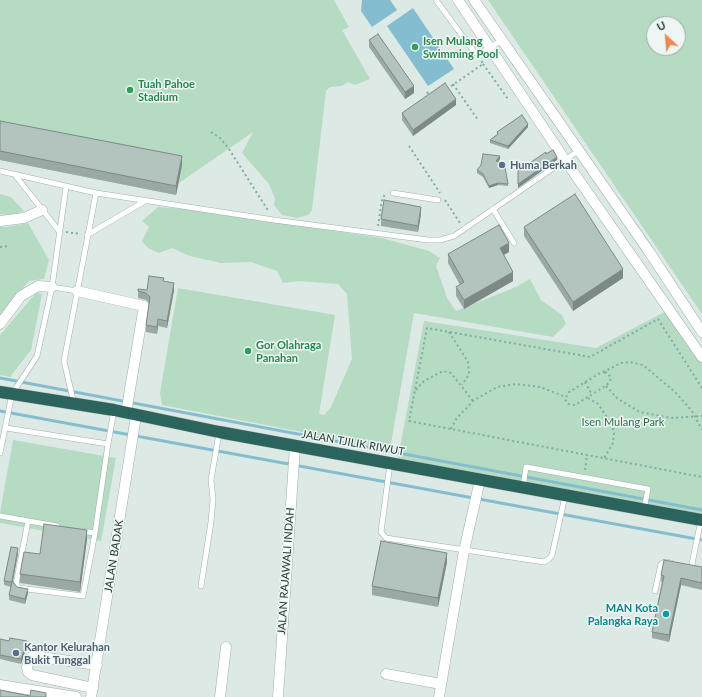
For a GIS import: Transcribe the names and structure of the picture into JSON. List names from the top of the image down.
{
  "streets": {
    "highway": ["JALAN TJILIK RIWUT"],
    "street": ["JALAN BADAK", "JALAN RAJAWALI INDAH"]
  },
  "crossings": [
    ["JALAN TJILIK RIWUT", "JALAN BADAK"],
    ["JALAN TJILIK RIWUT", "JALAN RAJAWALI INDAH"]
  ],
  "parks": ["Isen Mulang Park"],
  "places": [
    "Isen Mulang Swimming Pool",
    "Tuah Pahoe Stadium",
    "Huma Berkah",
    "Gor Olahraga Panahan",
    "MAN Kota Palangka Raya",
    "Kantor Kelurahan Bukit Tunggal"
  ],
  "north": "top left"
}
